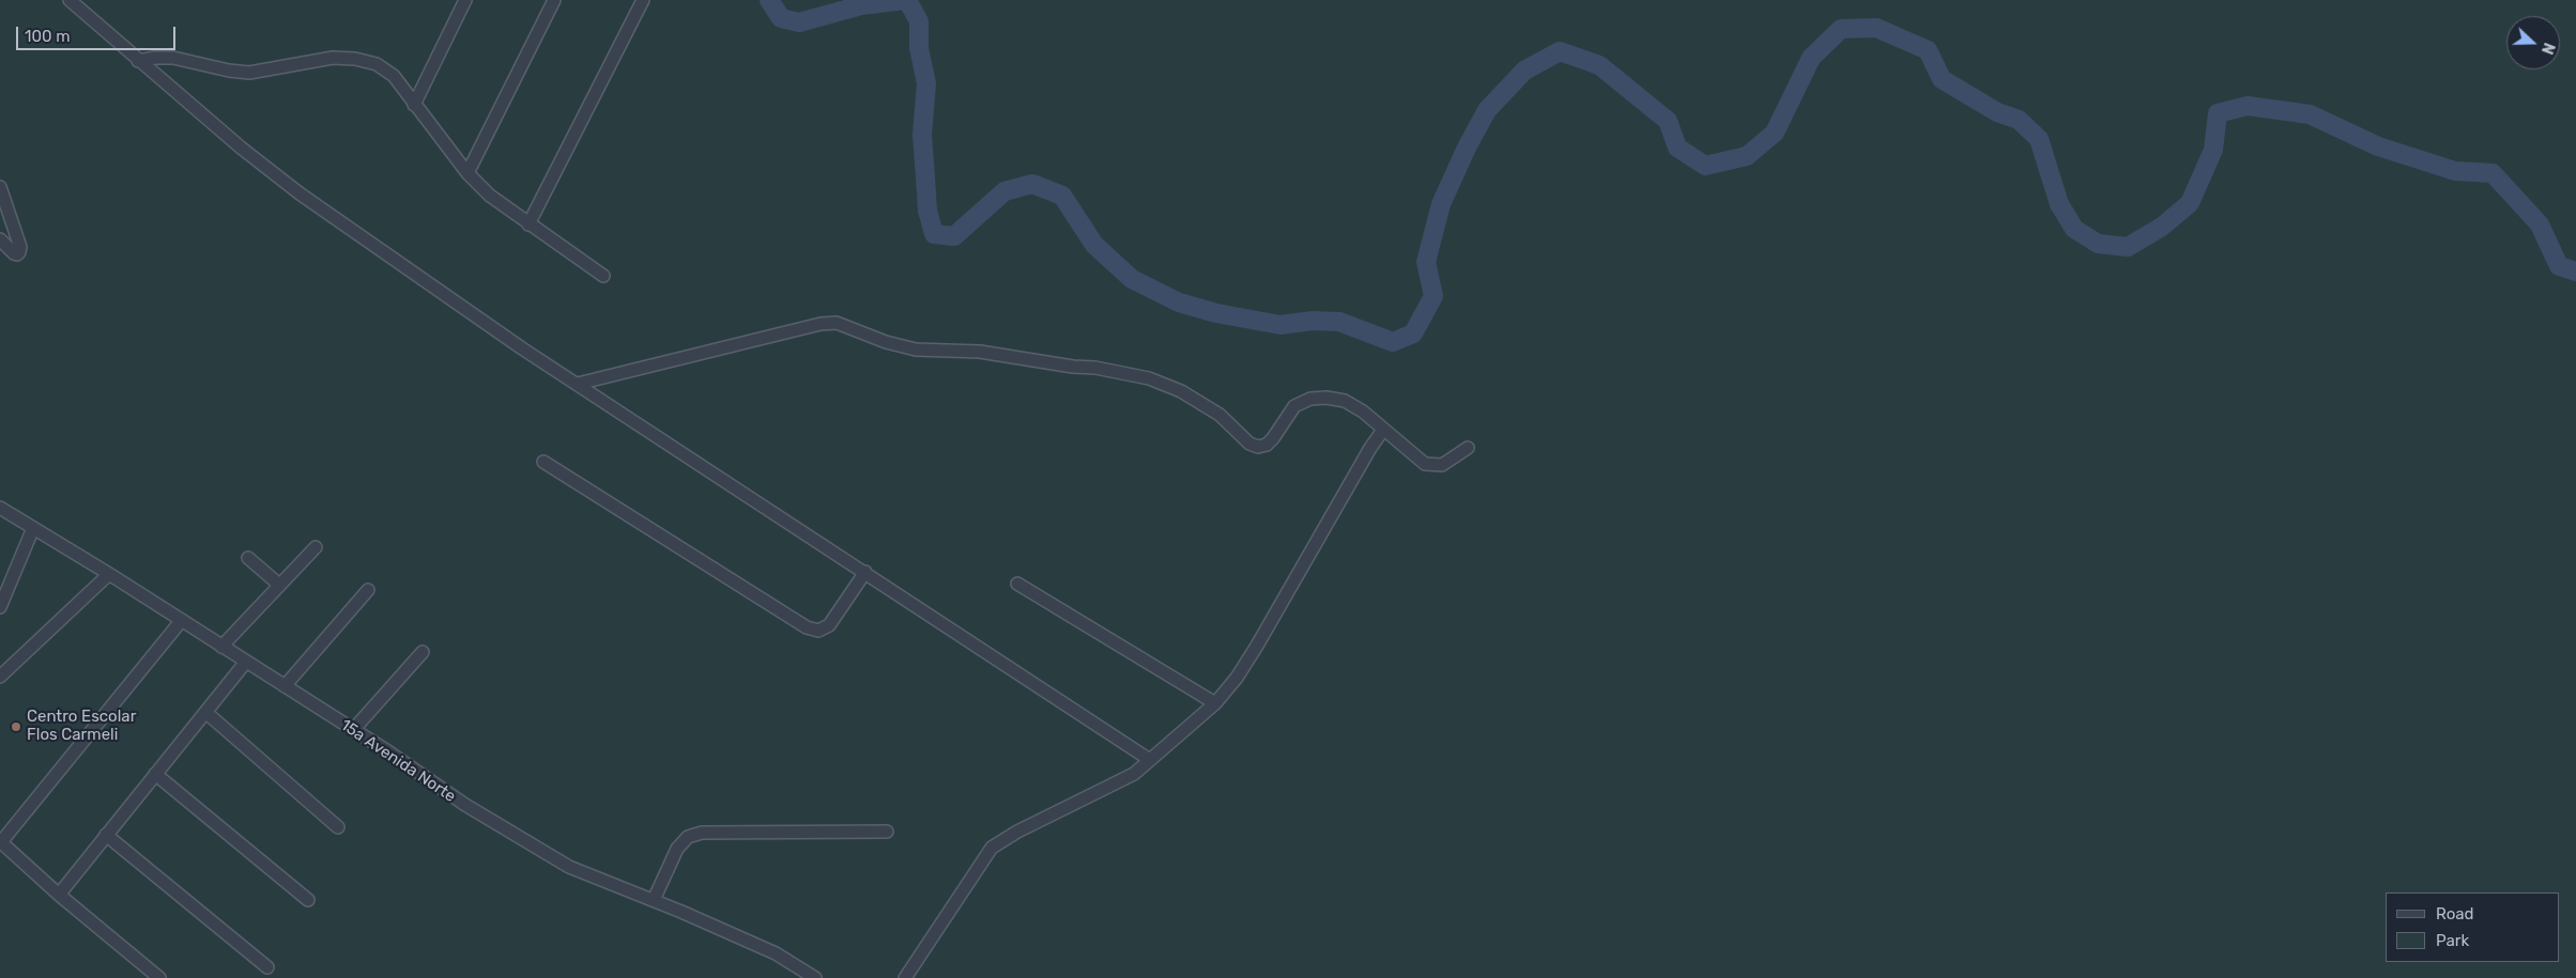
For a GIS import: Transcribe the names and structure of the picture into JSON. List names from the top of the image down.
{
  "streets": {
    "street": ["15a Avenida Norte"]
  },
  "places": ["Centro Escolar Flos Carmeli"],
  "legend": ["Road", "Park"],
  "scale_bar": "100 m",
  "north": "right"
}
